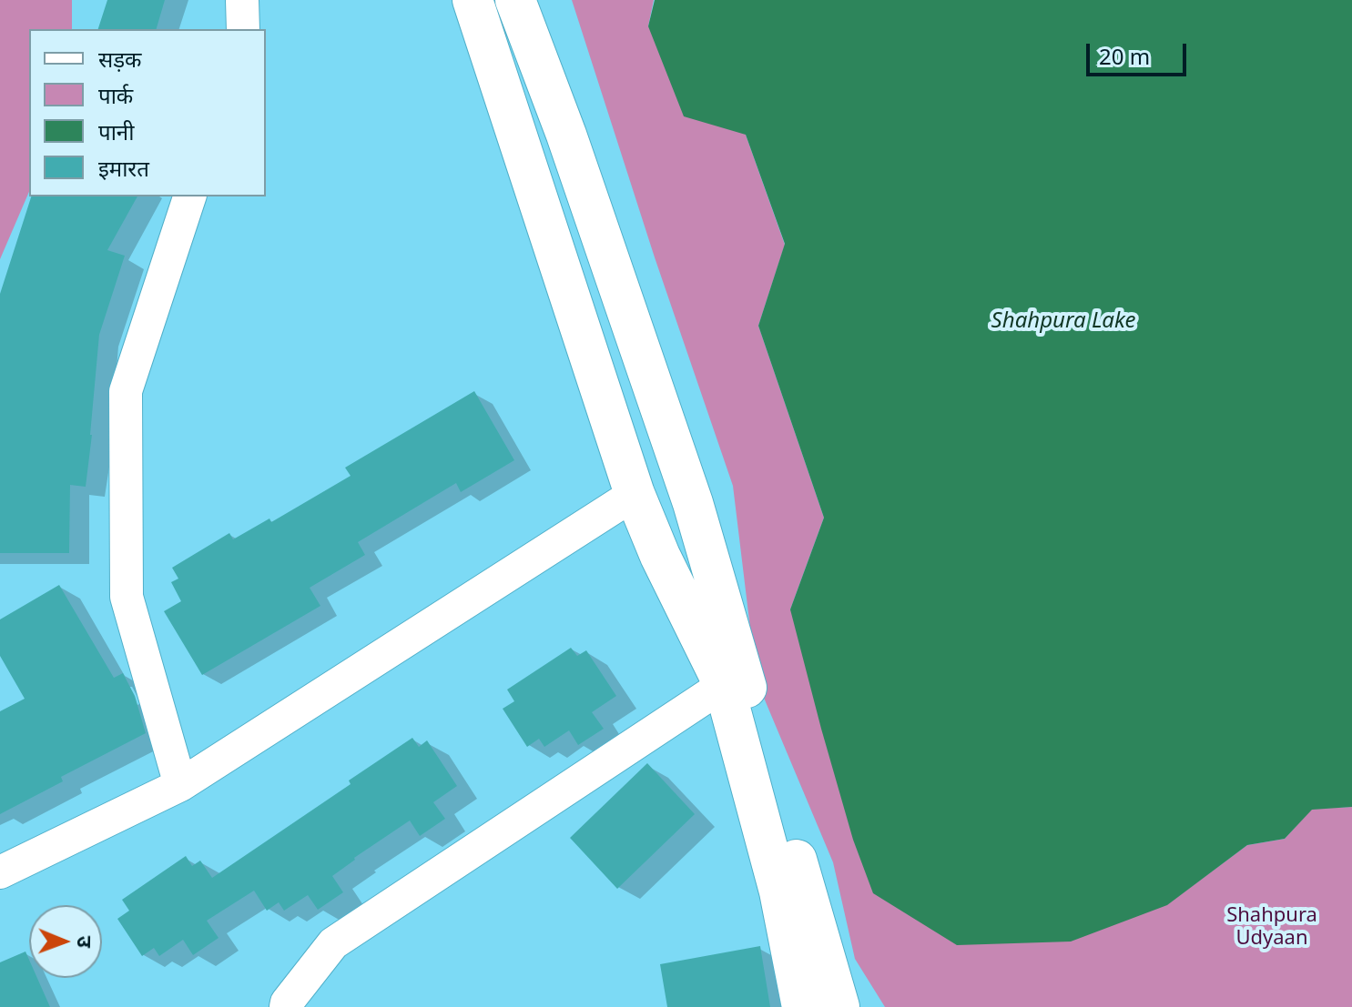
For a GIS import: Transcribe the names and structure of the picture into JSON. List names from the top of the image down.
{
  "water": ["Shahpura Lake"],
  "parks": ["Shahpura Udyaan"],
  "legend": [
    "सड़क",
    "पार्क",
    "पानी",
    "इमारत"
  ],
  "scale_bar": "20 m",
  "north": "right"
}
